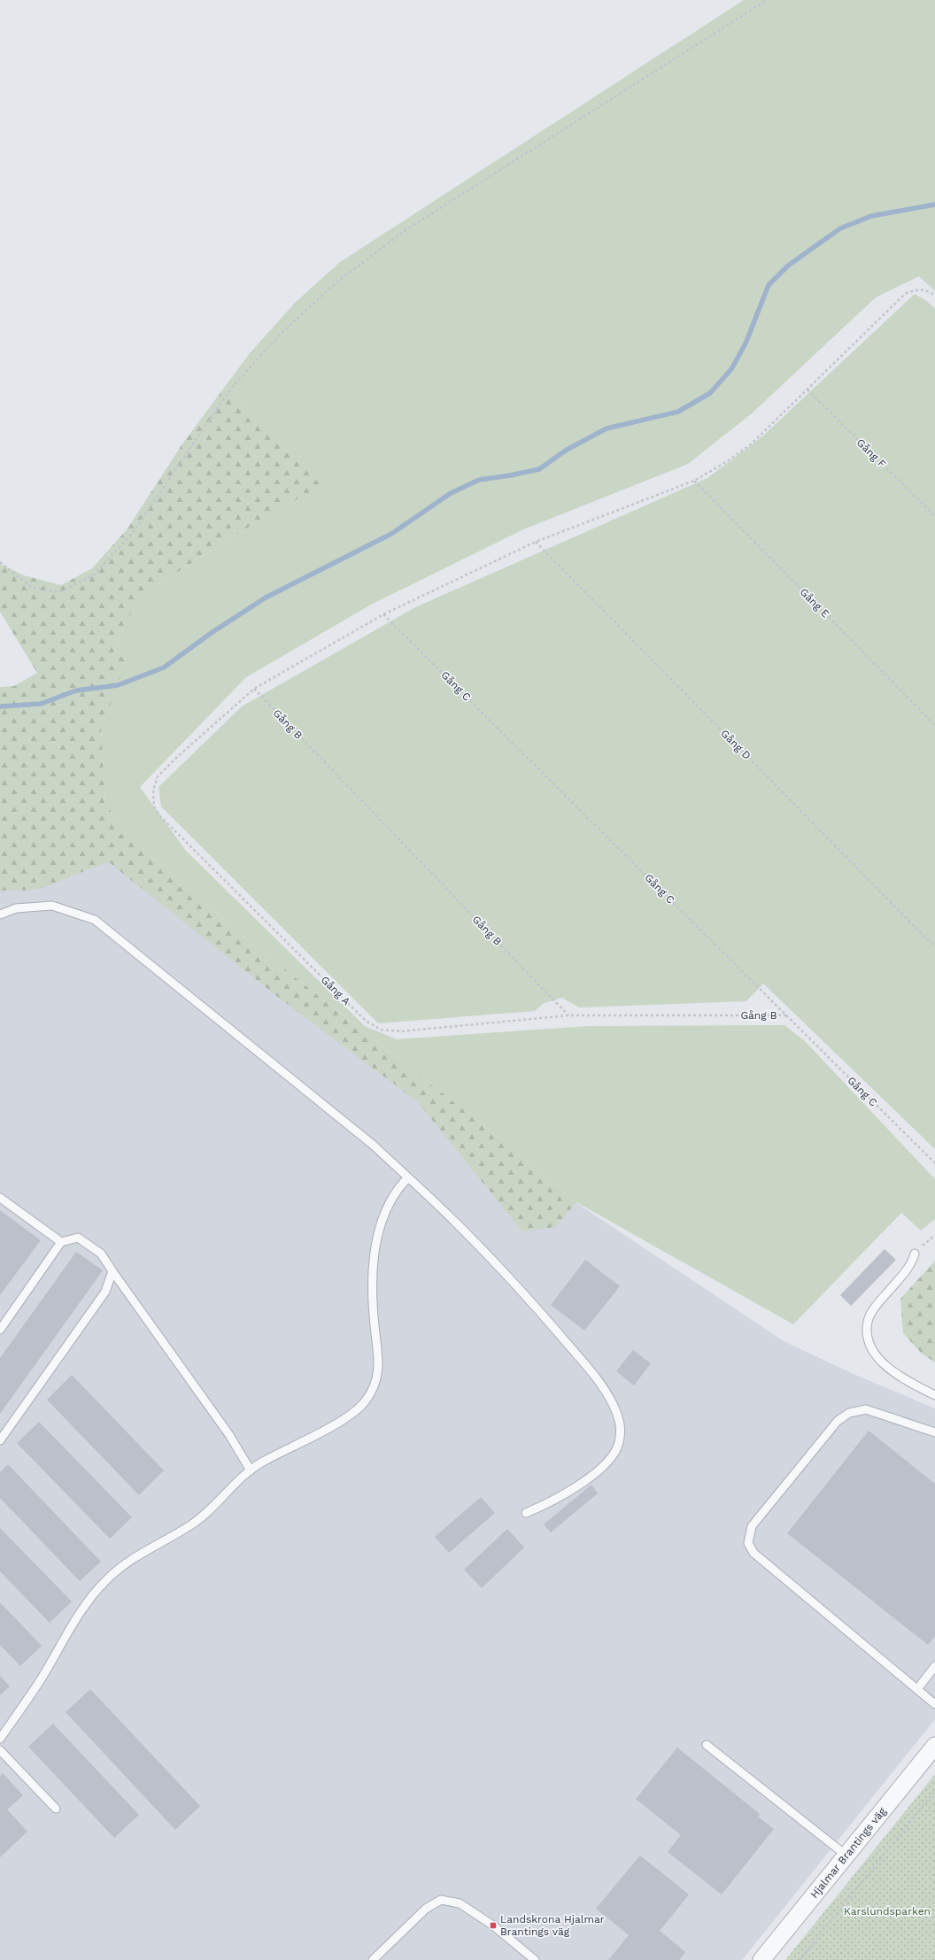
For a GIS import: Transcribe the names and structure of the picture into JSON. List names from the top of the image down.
{
  "streets": {
    "street": ["Hjalmar Brantings väg"],
    "path": [
      "Gång F",
      "Gång E",
      "Gång C",
      "Gång B",
      "Gång D",
      "Gång A"
    ]
  },
  "crossings": [
    ["Gång C", "Gång B"],
    ["Gång B", "Gång A"]
  ],
  "parks": ["Karslundsparken"],
  "places": {
    "transit": ["Landskrona Hjalmar Brantings väg"]
  }
}
